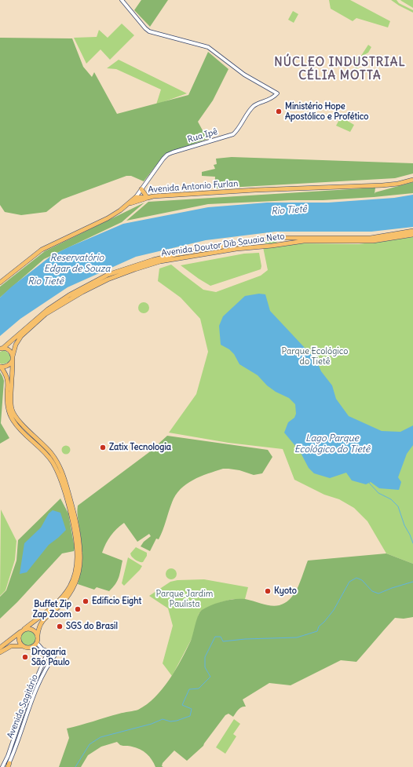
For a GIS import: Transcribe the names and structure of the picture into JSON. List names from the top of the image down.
{
  "streets": {
    "main road": ["Avenida Antonio Furlan", "Avenida Doutor Dib Sauaia Neto"],
    "street": ["Rua Ipê", "Avenida Sagitário"]
  },
  "crossings": [
    ["Rua Ipê", "Avenida Antonio Furlan"],
    ["Avenida Doutor Dib Sauaia Neto", "Avenida Sagitário"]
  ],
  "districts": ["NÚCLEO INDUSTRIAL CÉLIA MOTTA"],
  "water": ["Rio Tietê", "Reservatório Edgar de Souza", "Lago Parque Ecológico do Tietê"],
  "parks": ["Parque Ecológico do Tietê", "Parque Jardim Paulista"],
  "places": [
    "Ministério Hope Apostólico e Profético",
    "Zatix Tecnologia",
    "Kyoto",
    "Edificio Eight",
    "Buffet Zip Zap Zoom",
    "SGS do Brasil",
    "Drogaria São Paulo"
  ]
}
